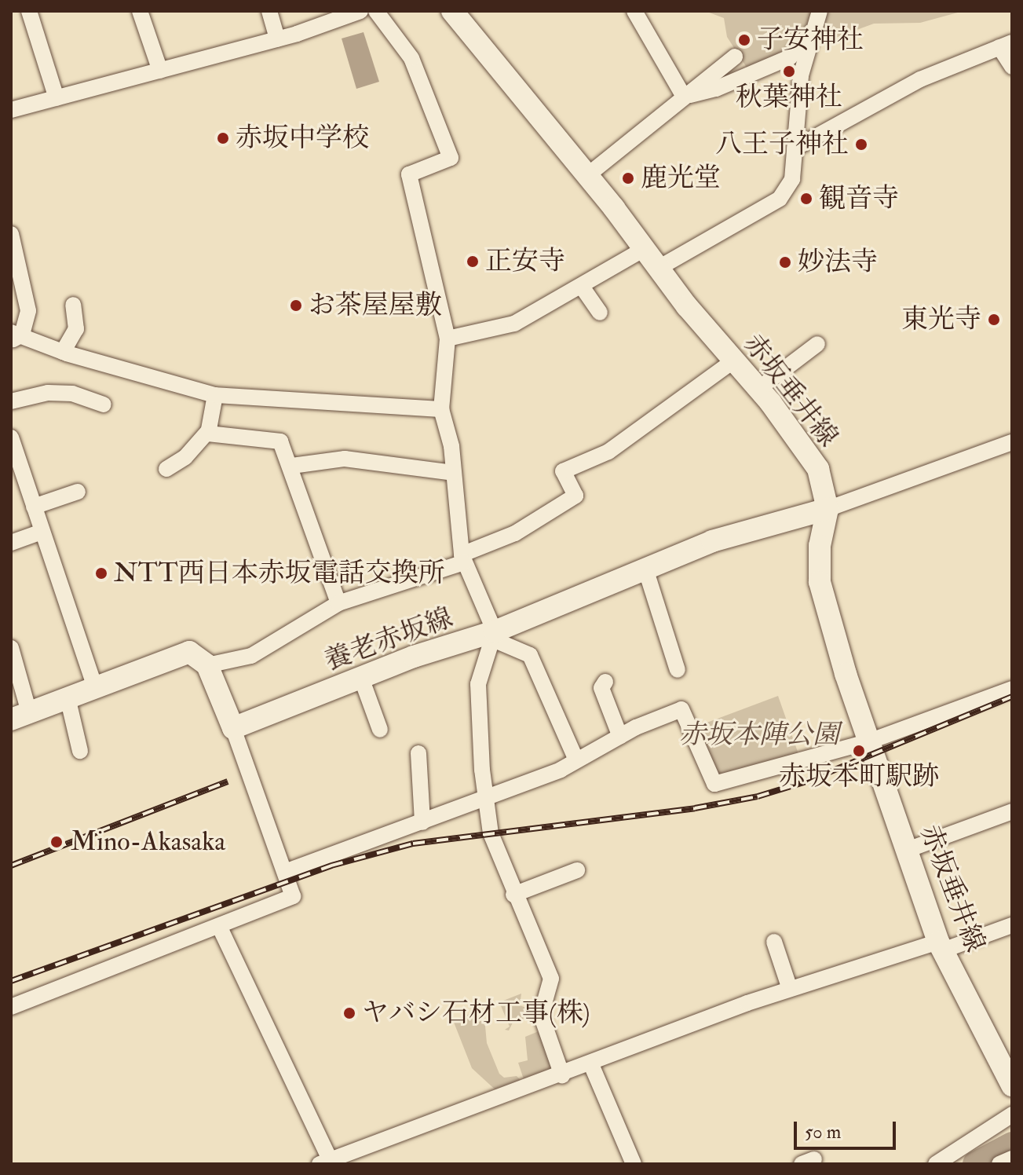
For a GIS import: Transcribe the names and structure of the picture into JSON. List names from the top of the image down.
{
  "streets": {
    "main road": ["赤坂垂井線", "養老赤坂線"]
  },
  "crossings": [
    ["赤坂垂井線", "養老赤坂線"]
  ],
  "parks": ["赤坂本陣公園"],
  "places": [
    "子安神社",
    "秋葉神社",
    "赤坂中学校",
    "八王子神社",
    "鹿光堂",
    "観音寺",
    "正安寺",
    "妙法寺",
    "お茶屋屋敷",
    "東光寺",
    "NTT西日本赤坂電話交換所",
    "赤坂本町駅跡",
    "Mino-Akasaka",
    "ヤバシ石材工事(株)"
  ],
  "scale_bar": "50 m"
}
